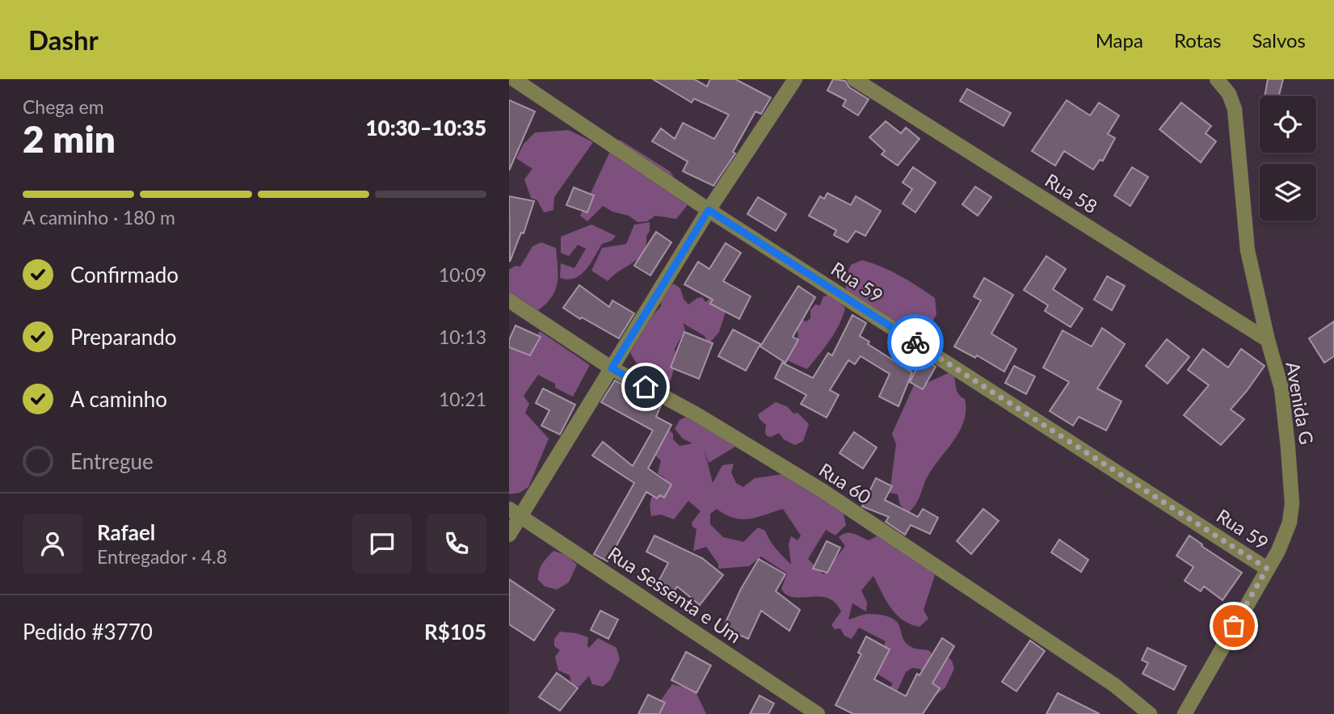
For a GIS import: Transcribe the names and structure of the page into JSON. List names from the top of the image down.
{
  "streets": {
    "street": [
      "Rua 58",
      "Rua 59",
      "Avenida G",
      "Rua 60",
      "Rua Sessenta e Um"
    ]
  },
  "crossings": [
    ["Rua 58", "Avenida G"],
    ["Rua 59", "Avenida G"]
  ],
  "page": {
    "header": "Dashr",
    "nav": ["Mapa", "Rotas", "Salvos"],
    "heading": ["2 min", "Chega em", "10:30–10:35"],
    "panel": [
      "Rafael",
      "Entregador · 4.8",
      "Pedido #3770",
      "R$105"
    ],
    "bar": "A caminho · 180 m",
    "list": [
      ["Confirmado", "10:09"],
      ["Preparando", "10:13"],
      ["A caminho", "10:21"],
      "Entregue"
    ]
  }
}
